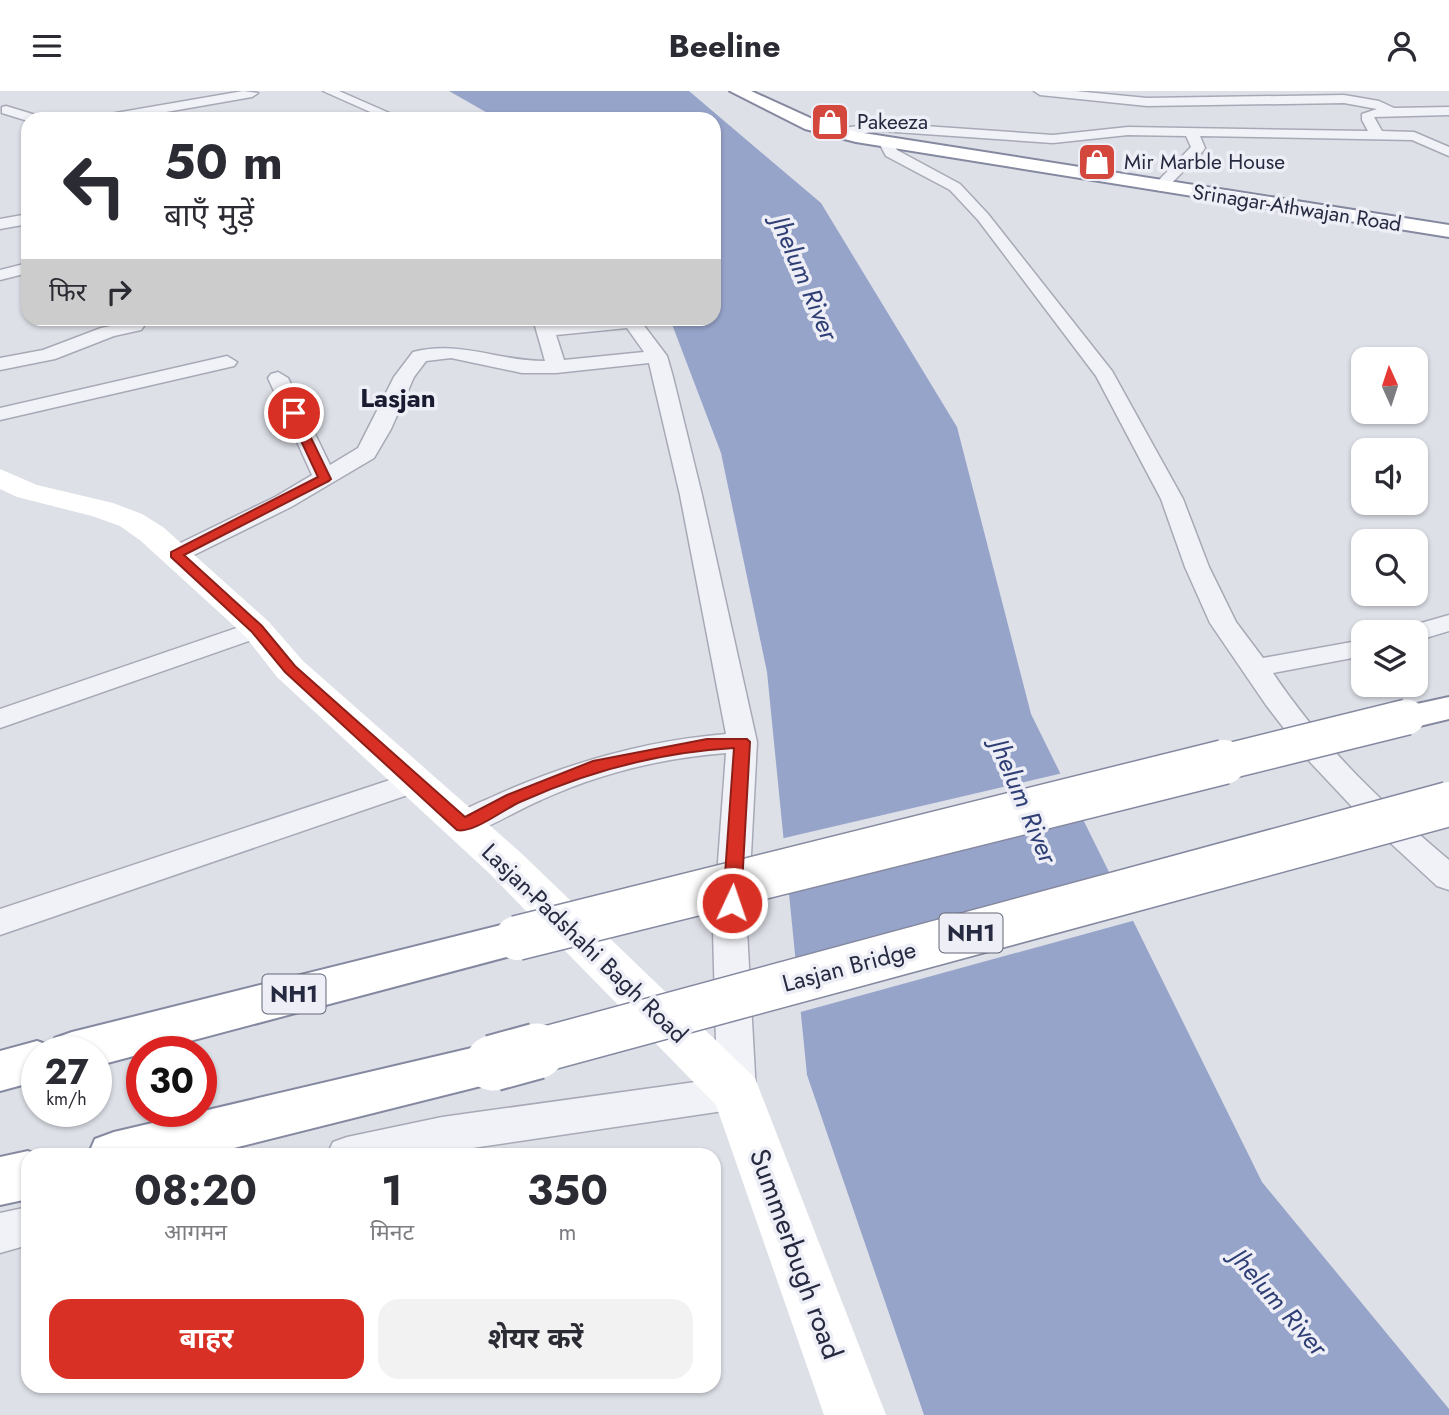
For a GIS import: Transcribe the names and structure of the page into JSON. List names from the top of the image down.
{
  "streets": {
    "main road": [
      "Srinagar-Athwajan Road",
      "NH1",
      "Lasjan-Padshahi Bagh Road",
      "Lasjan Bridge",
      "Summerbugh road"
    ]
  },
  "crossings": [
    ["Lasjan-Padshahi Bagh Road", "Summerbugh road"]
  ],
  "districts": ["Lasjan"],
  "water": ["Jhelum River"],
  "places": {
    "shop": ["Pakeeza", "Mir Marble House"]
  },
  "north": "top",
  "page": {
    "header": "Beeline",
    "turn": ["50 m", "बाएँ मुड़ें"],
    "then": "फिर",
    "speed": "27 km/h",
    "limit": "30",
    "eta": [
      "08:20",
      "आगमन",
      "1",
      "मिनट",
      "350",
      "m"
    ],
    "buttons": ["बाहर", "शेयर करें"]
  }
}
